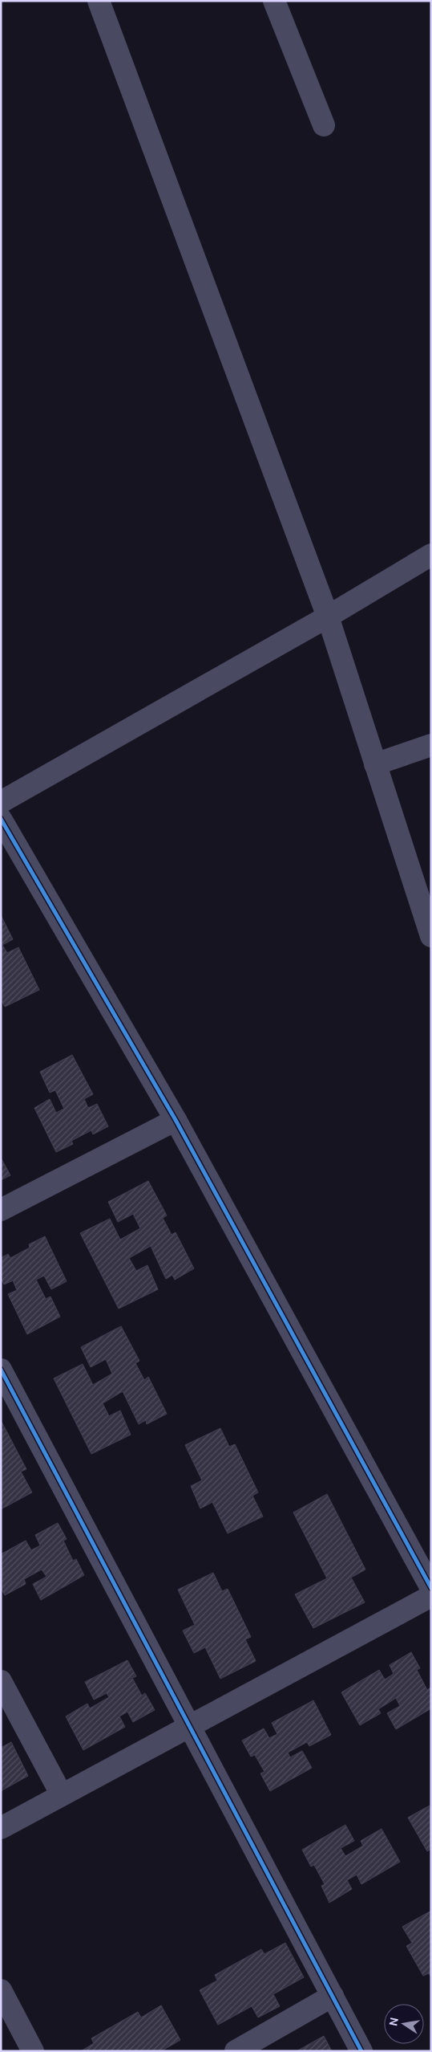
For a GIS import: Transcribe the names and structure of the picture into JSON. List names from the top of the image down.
{
  "north": "left"
}
